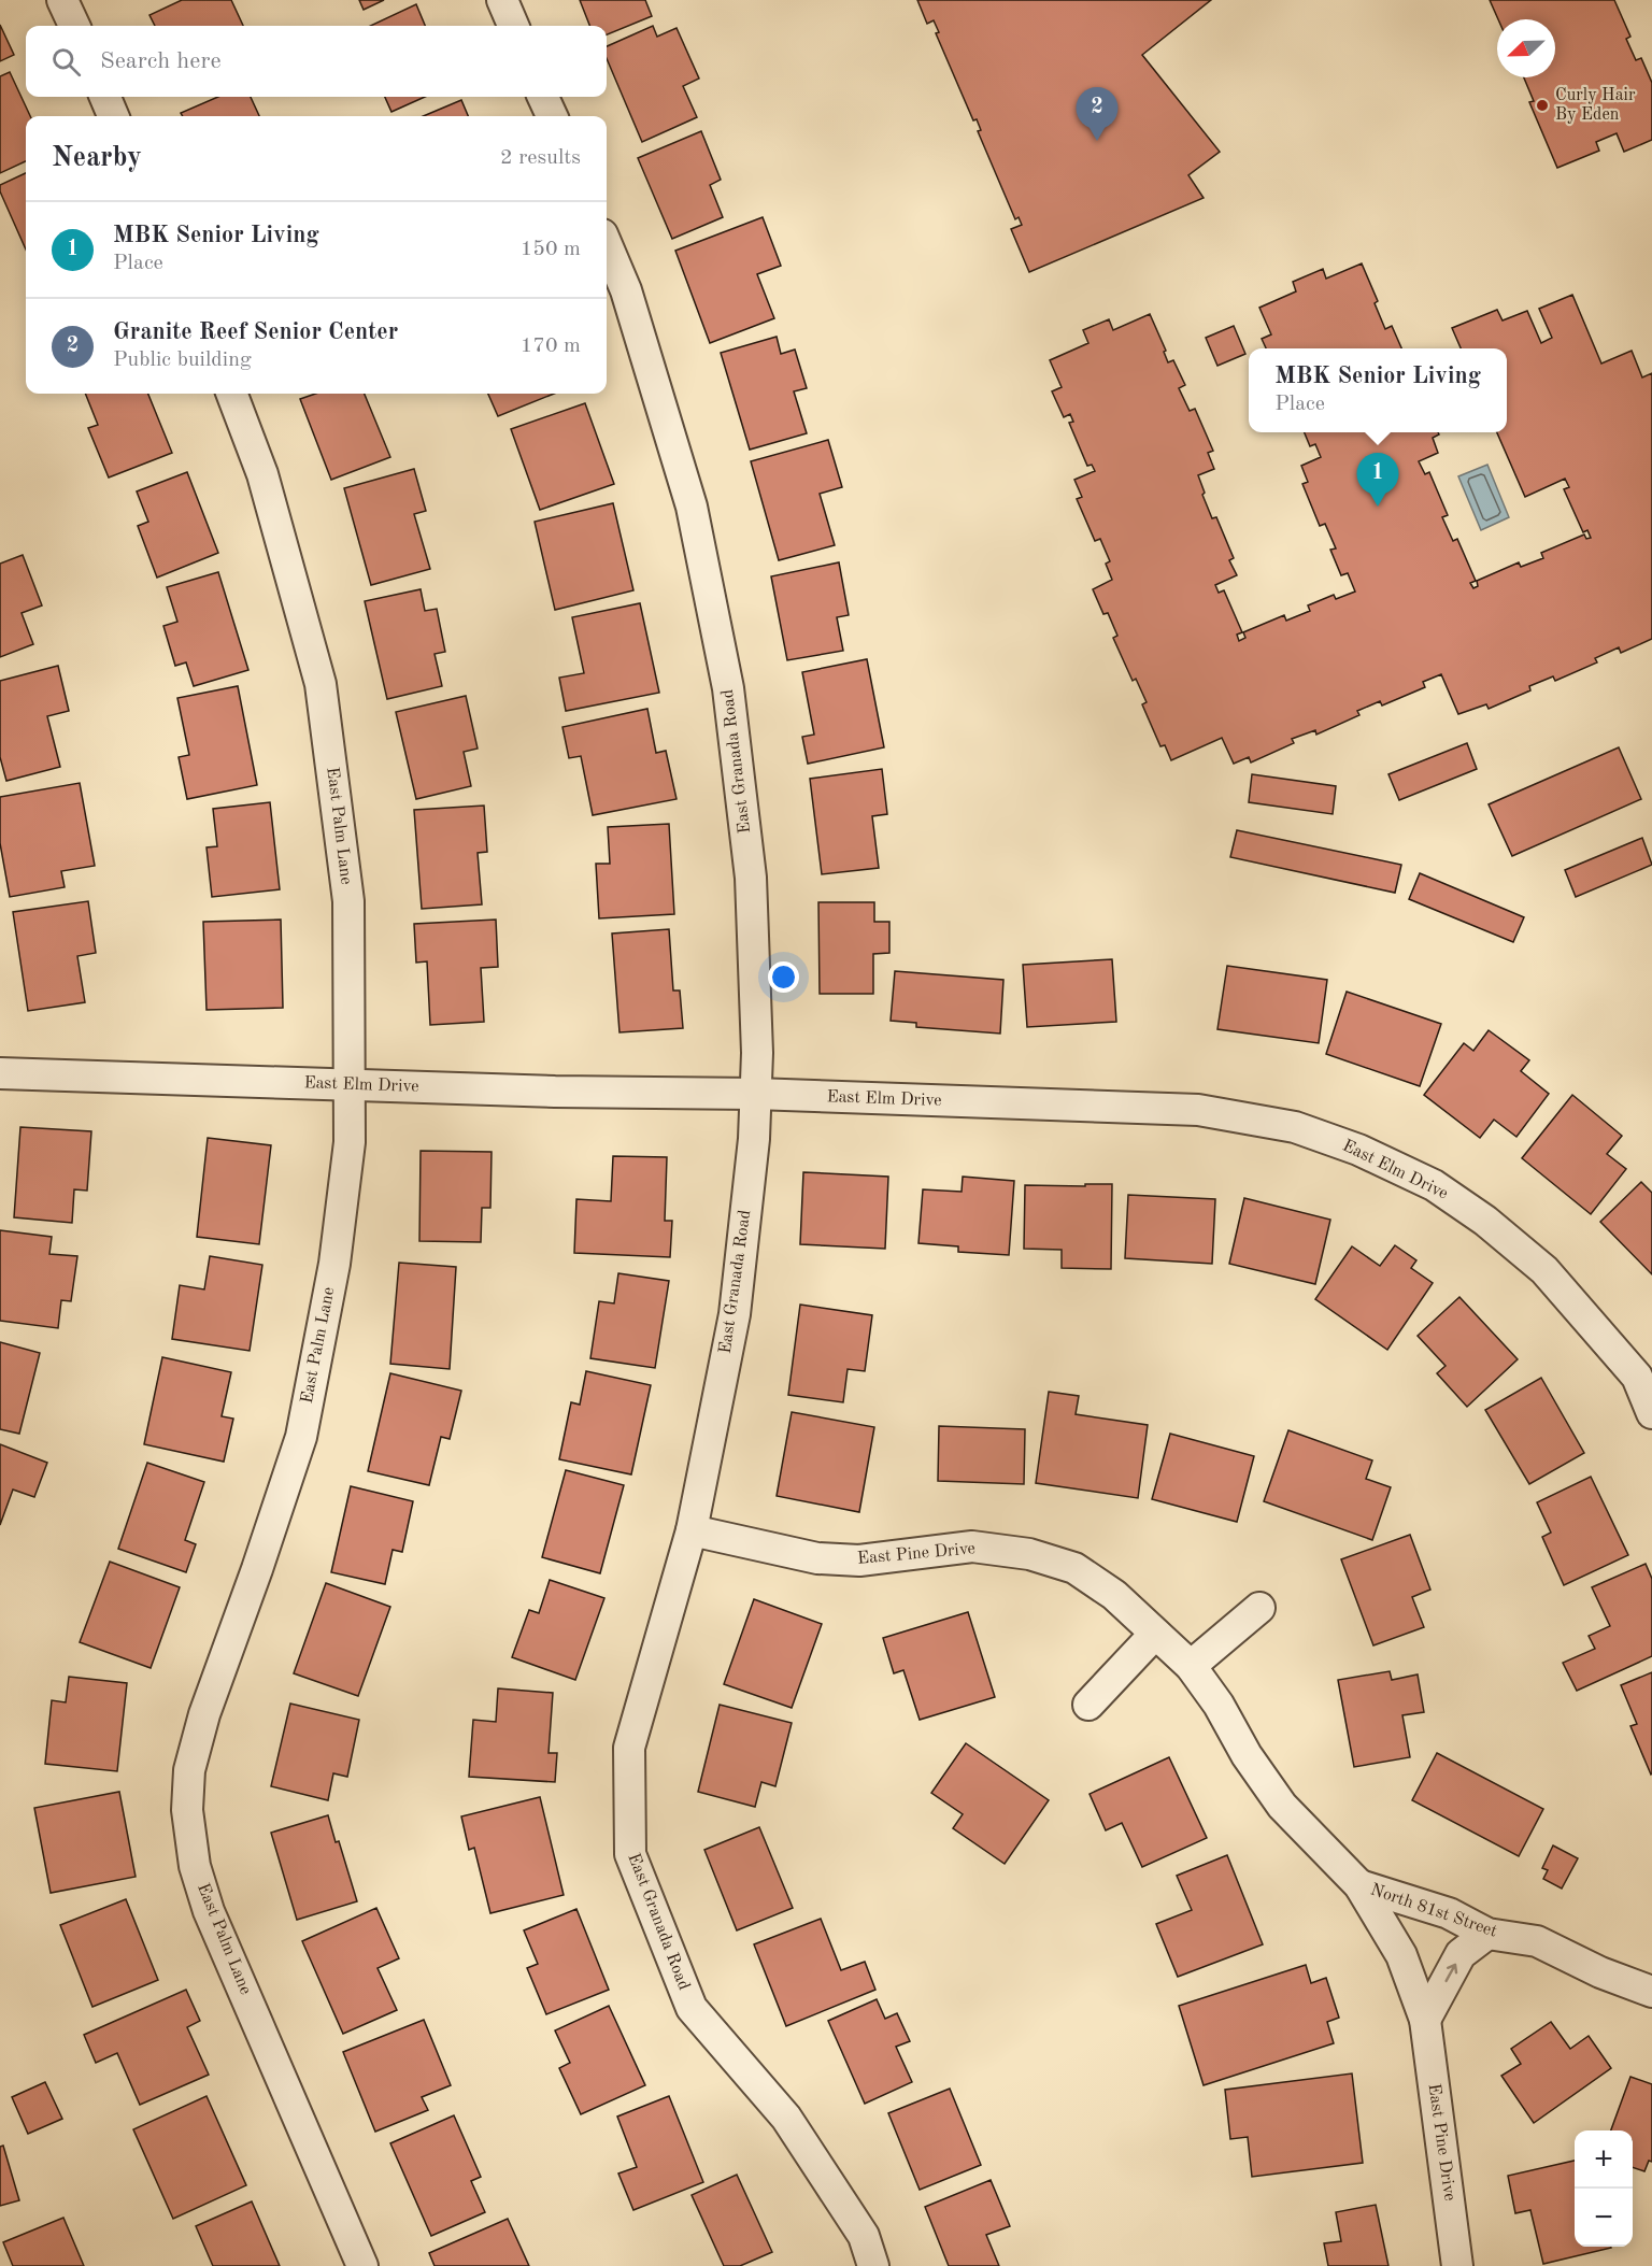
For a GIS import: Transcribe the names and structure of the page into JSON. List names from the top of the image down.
{
  "streets": {
    "street": [
      "East Granada Road",
      "East Palm Lane",
      "East Elm Drive",
      "East Pine Drive",
      "North 81st Street"
    ]
  },
  "crossings": [
    ["East Granada Road", "East Elm Drive"],
    ["East Granada Road", "East Pine Drive"],
    ["East Palm Lane", "East Elm Drive"],
    ["East Pine Drive", "North 81st Street"]
  ],
  "places": ["Curly Hair By Eden"],
  "north": "bottom left",
  "page": {
    "search": "Search here",
    "pins": ["2", "1"],
    "heading": ["Nearby", "2 results"],
    "list": [
      {
        "mark": "1",
        "name": "MBK Senior Living",
        "note": "Place",
        "value": "150 m"
      },
      {
        "mark": "2",
        "name": "Granite Reef Senior Center",
        "note": "Public building",
        "value": "170 m"
      }
    ],
    "popup": ["MBK Senior Living", "Place"],
    "map_buttons": ["+", "−"]
  }
}
